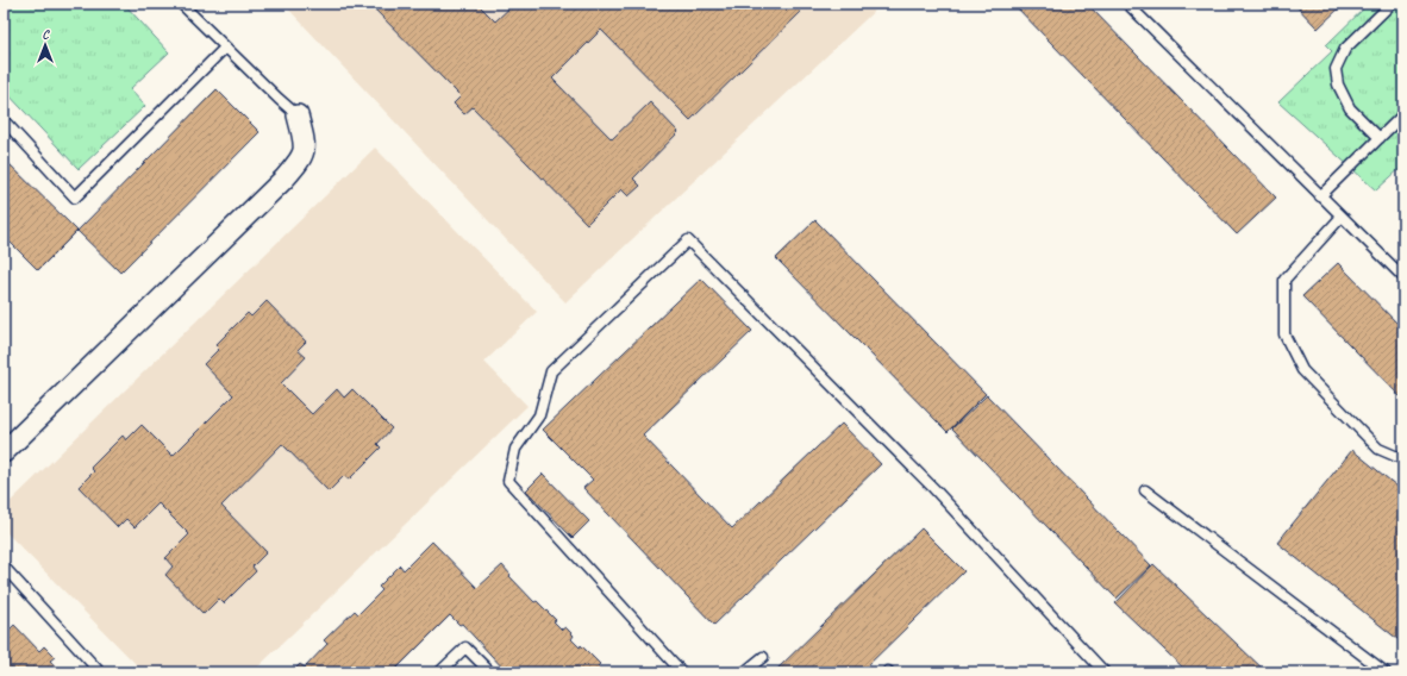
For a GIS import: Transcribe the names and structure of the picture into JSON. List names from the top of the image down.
{
  "north": "top"
}
